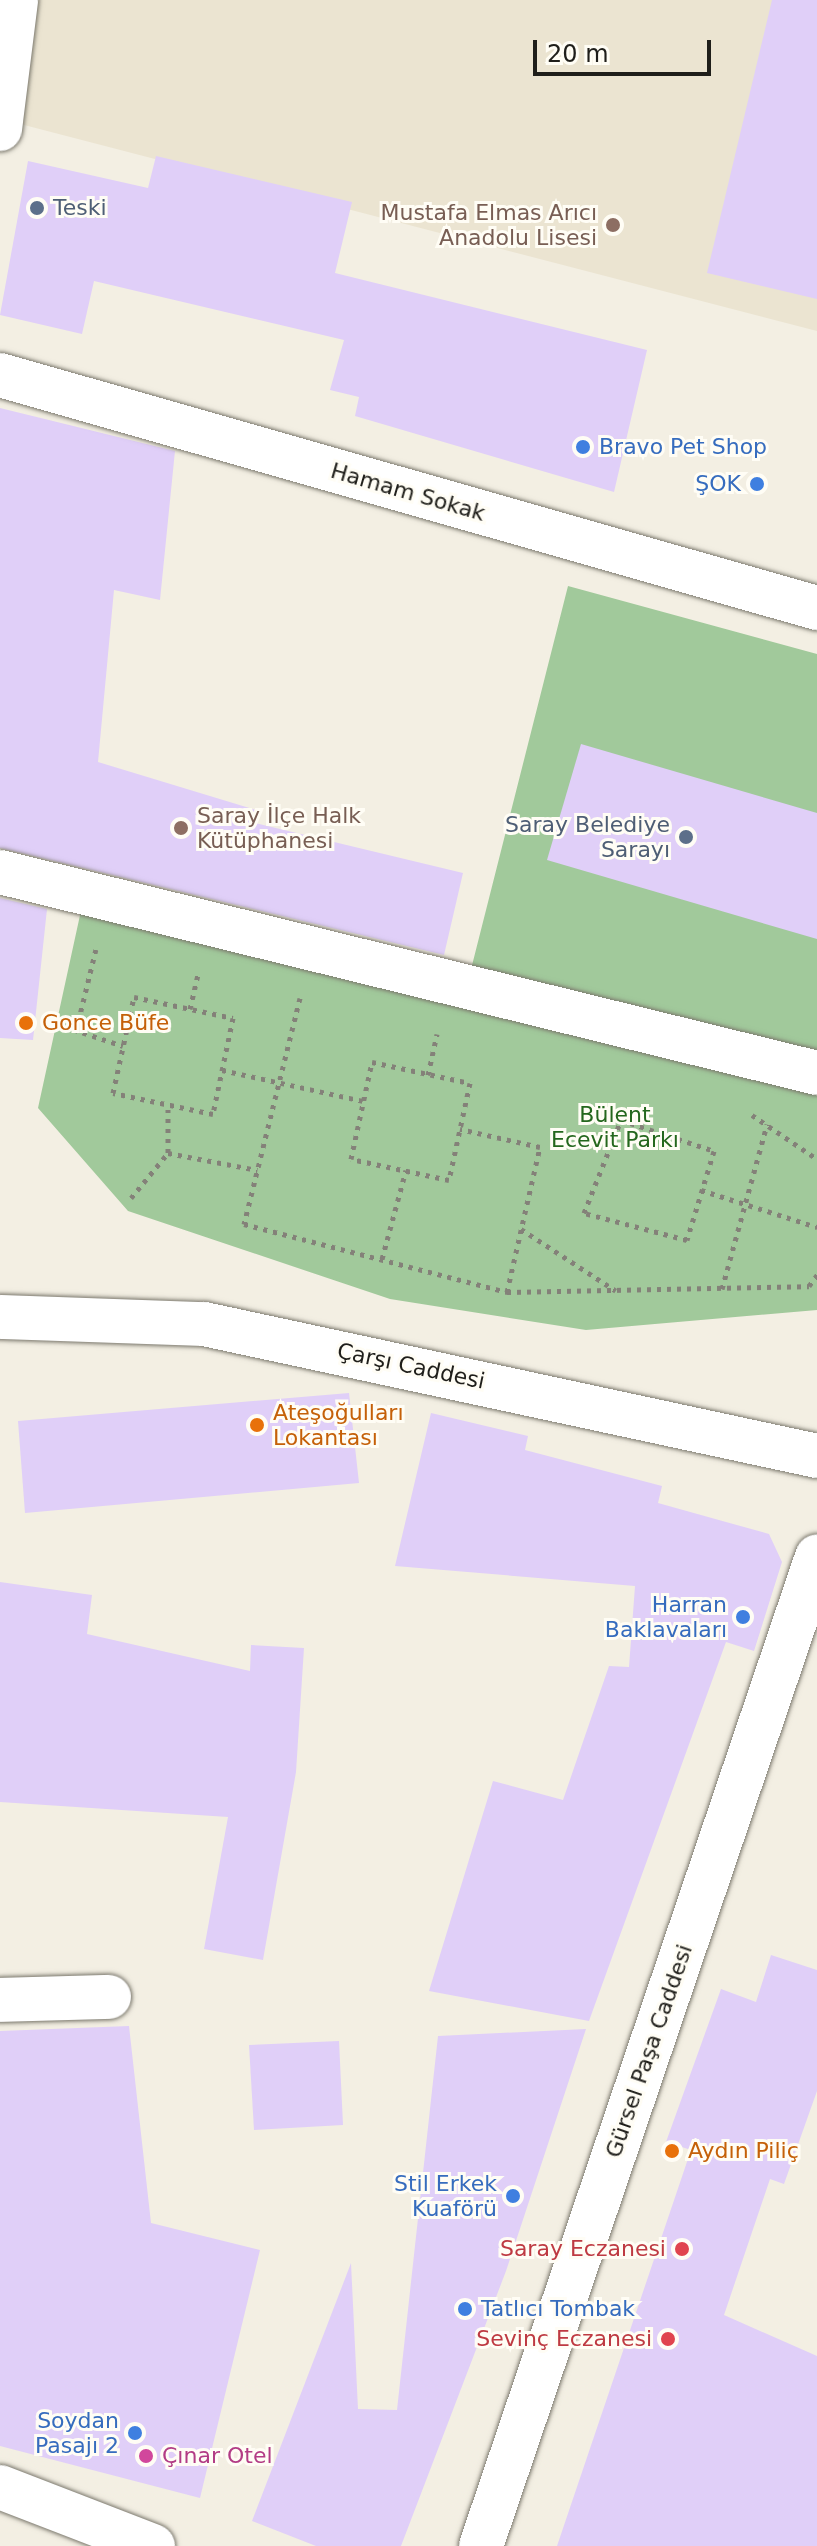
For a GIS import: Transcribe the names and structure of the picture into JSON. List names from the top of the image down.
{
  "streets": {
    "main road": ["Hamam Sokak", "Çarşı Caddesi", "Gürsel Paşa Caddesi"]
  },
  "parks": ["Bülent Ecevit Parkı"],
  "places": [
    "Teski",
    "Mustafa Elmas Arıcı Anadolu Lisesi",
    "Bravo Pet Shop",
    "ŞOK",
    "Saray İlçe Halk Kütüphanesi",
    "Saray Belediye Sarayı",
    "Gonce Büfe",
    "Ateşoğulları Lokantası",
    "Harran Baklavaları",
    "Aydın Piliç",
    "Stil Erkek Kuaförü",
    "Saray Eczanesi",
    "Tatlıcı Tombak",
    "Sevinç Eczanesi",
    "Soydan Pasajı 2",
    "Çınar Otel"
  ],
  "scale_bar": "20 m"
}
